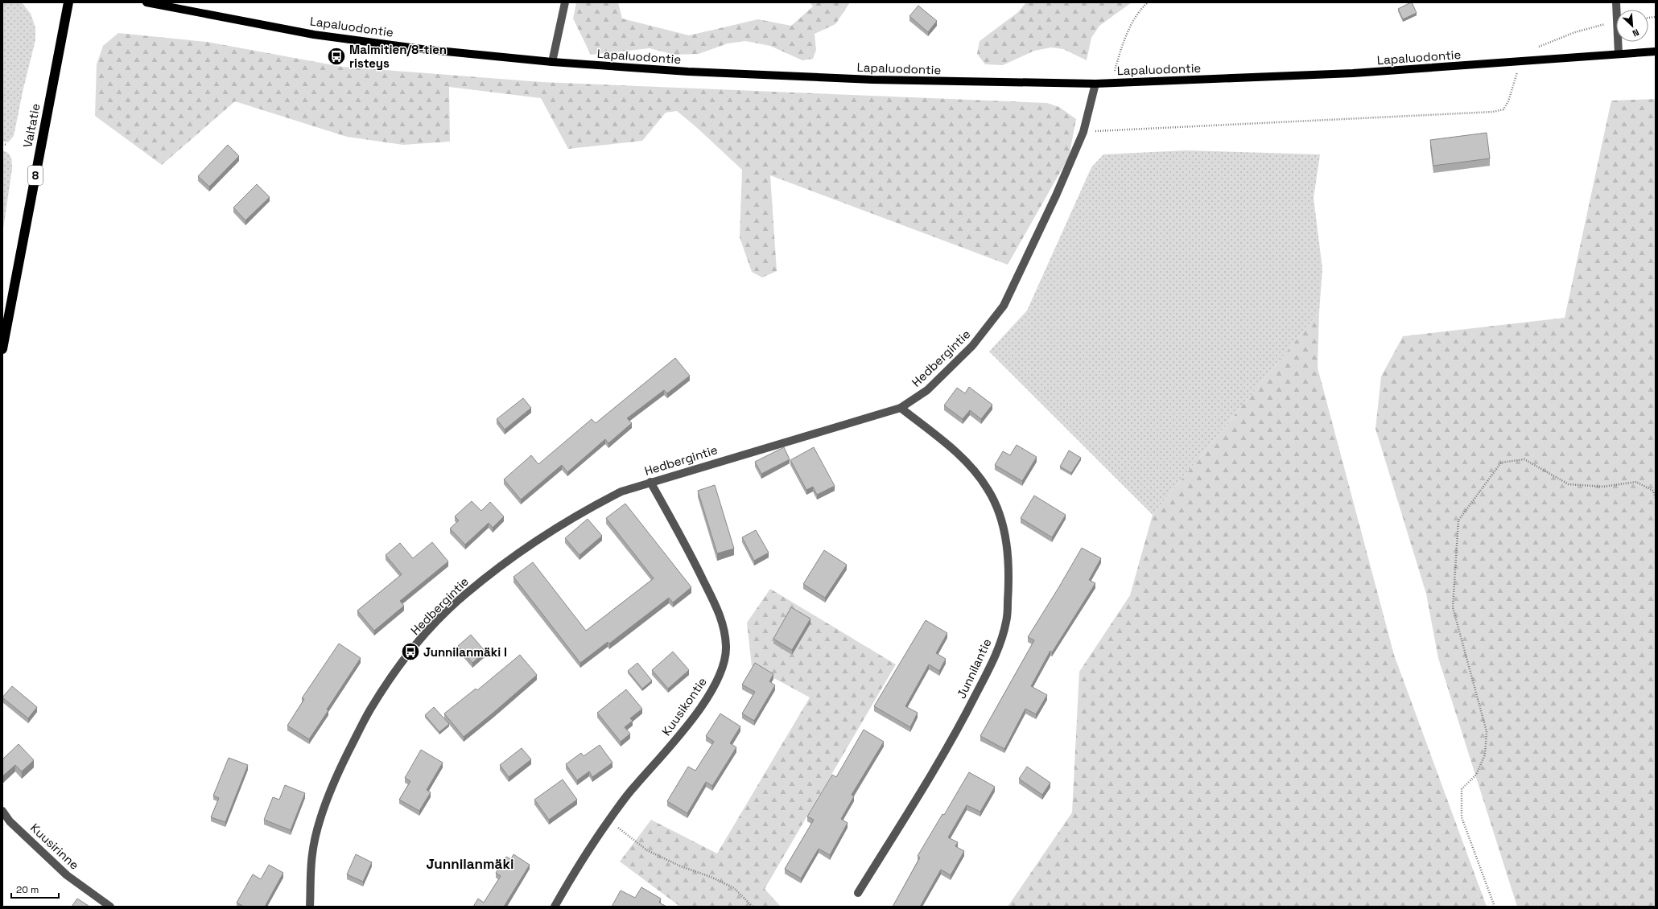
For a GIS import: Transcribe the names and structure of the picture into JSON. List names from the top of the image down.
{
  "streets": {
    "highway": ["Valtatie", "8"],
    "main road": ["Lapaluodontie"],
    "street": [
      "Hedbergintie",
      "Junnilantie",
      "Kuusikontie",
      "Kuusirinne"
    ]
  },
  "crossings": [
    ["Lapaluodontie", "Hedbergintie"],
    ["Hedbergintie", "Junnilantie"],
    ["Hedbergintie", "Kuusikontie"]
  ],
  "districts": ["Junnilanmäki"],
  "places": {
    "bus stop": ["Malmitien/8-tien risteys", "Junnilanmäki I"]
  },
  "scale_bar": "20 m",
  "north": "bottom right"
}
